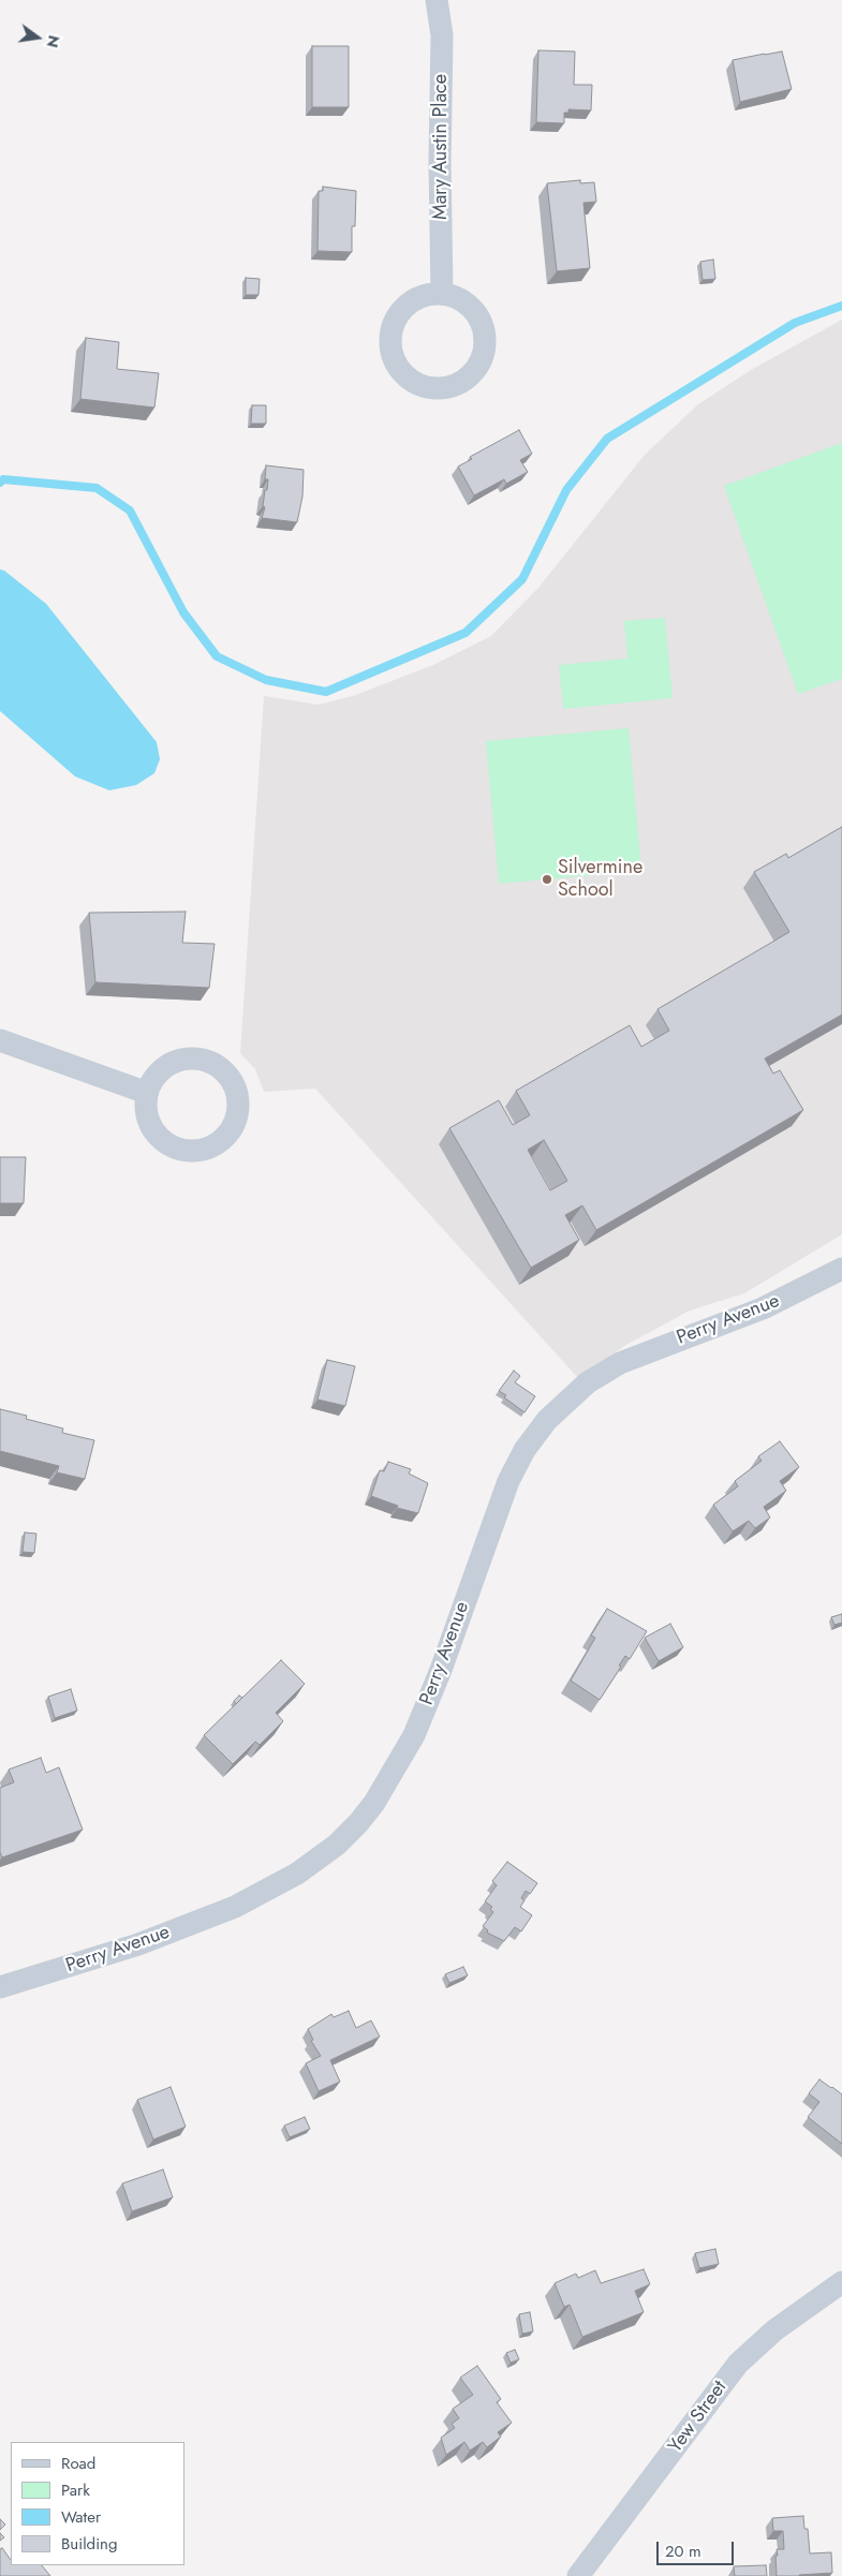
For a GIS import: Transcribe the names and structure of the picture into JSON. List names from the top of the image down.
{
  "streets": {
    "street": ["Mary Austin Place", "Perry Avenue", "Yew Street"]
  },
  "places": ["Silvermine School"],
  "legend": [
    "Road",
    "Park",
    "Water",
    "Building"
  ],
  "scale_bar": "20 m",
  "north": "right"
}
